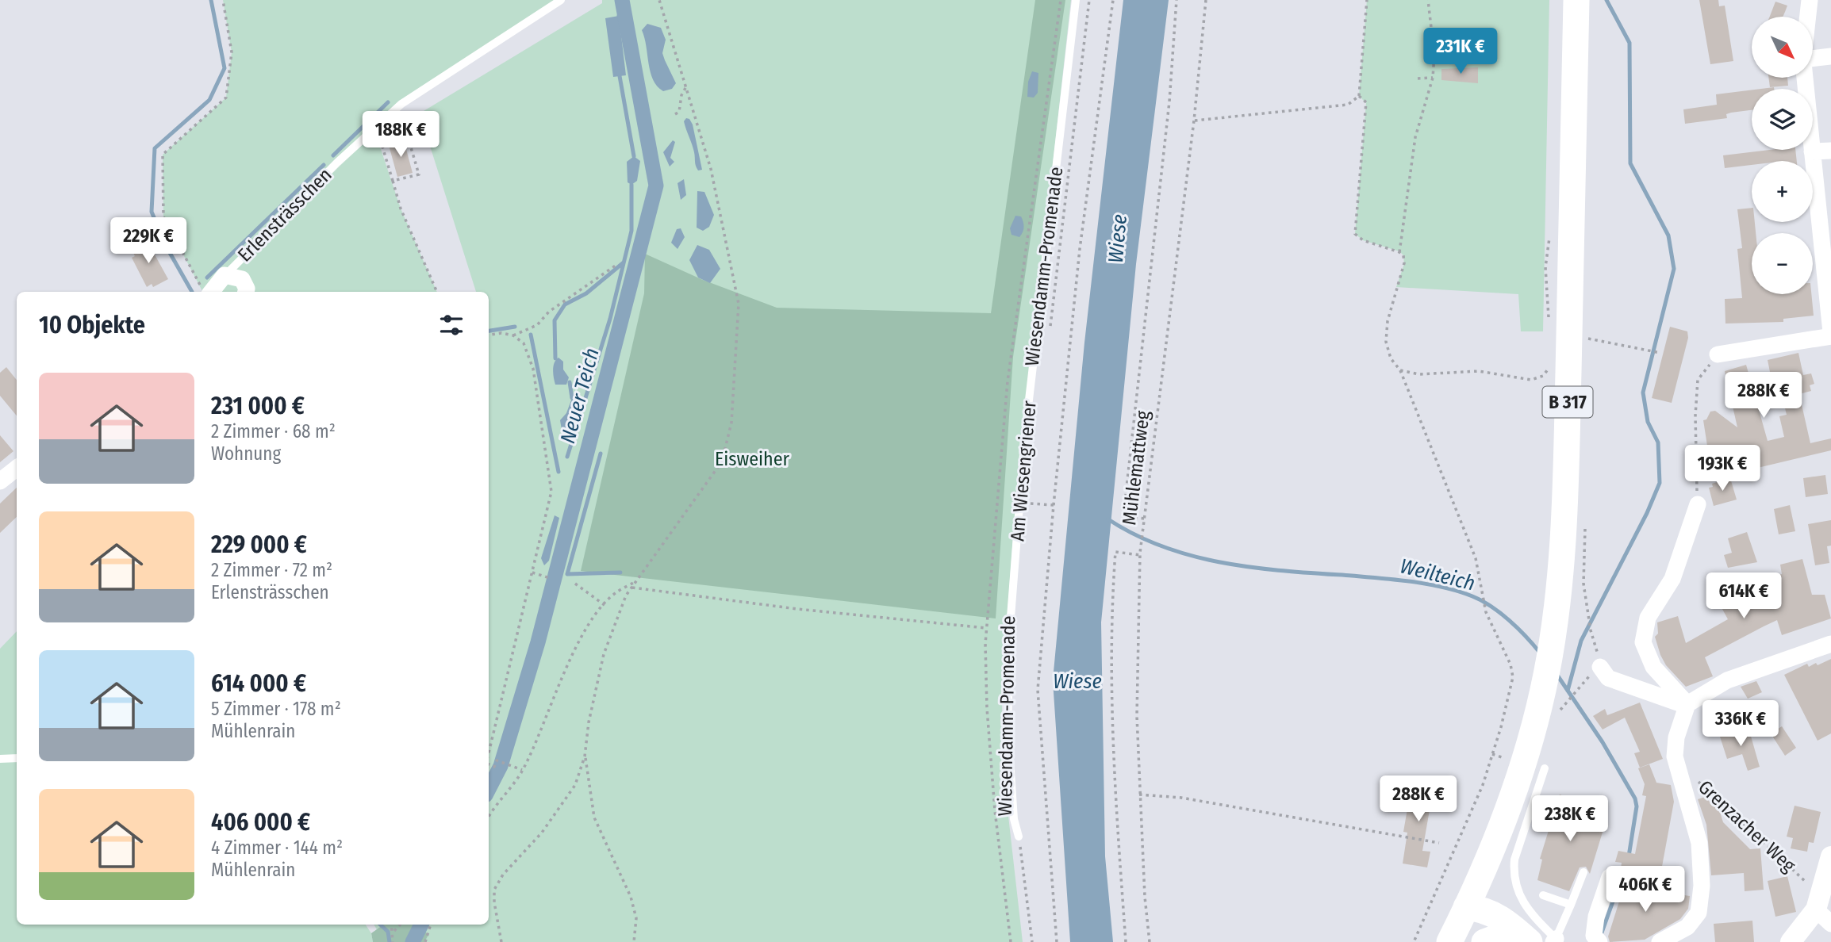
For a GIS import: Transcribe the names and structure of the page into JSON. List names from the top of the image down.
{
  "streets": {
    "main road": ["B 317"],
    "street": ["Erlensträsschen"],
    "lane": ["Am Wiesengriener"],
    "path": ["Wiesendamm-Promenade", "Mühlemattweg", "Grenzacher Weg"]
  },
  "water": ["Wiese", "Neuer Teich", "Weilteich"],
  "parks": ["Eisweiher"],
  "north": "bottom right",
  "page": {
    "map_buttons": ["+", "−"],
    "price": [
      "231K €",
      "188K €",
      "229K €",
      "288K €",
      "193K €",
      "614K €",
      "336K €",
      "288K €",
      "238K €",
      "406K €"
    ],
    "heading": "10 Objekte",
    "list": [
      {
        "name": "231 000 €",
        "note": "2 Zimmer · 68 m² · Wohnung"
      },
      {
        "name": "229 000 €",
        "note": "2 Zimmer · 72 m² · Erlensträsschen"
      },
      {
        "name": "614 000 €",
        "note": "5 Zimmer · 178 m² · Mühlenrain"
      },
      {
        "name": "406 000 €",
        "note": "4 Zimmer · 144 m² · Mühlenrain"
      }
    ]
  }
}
